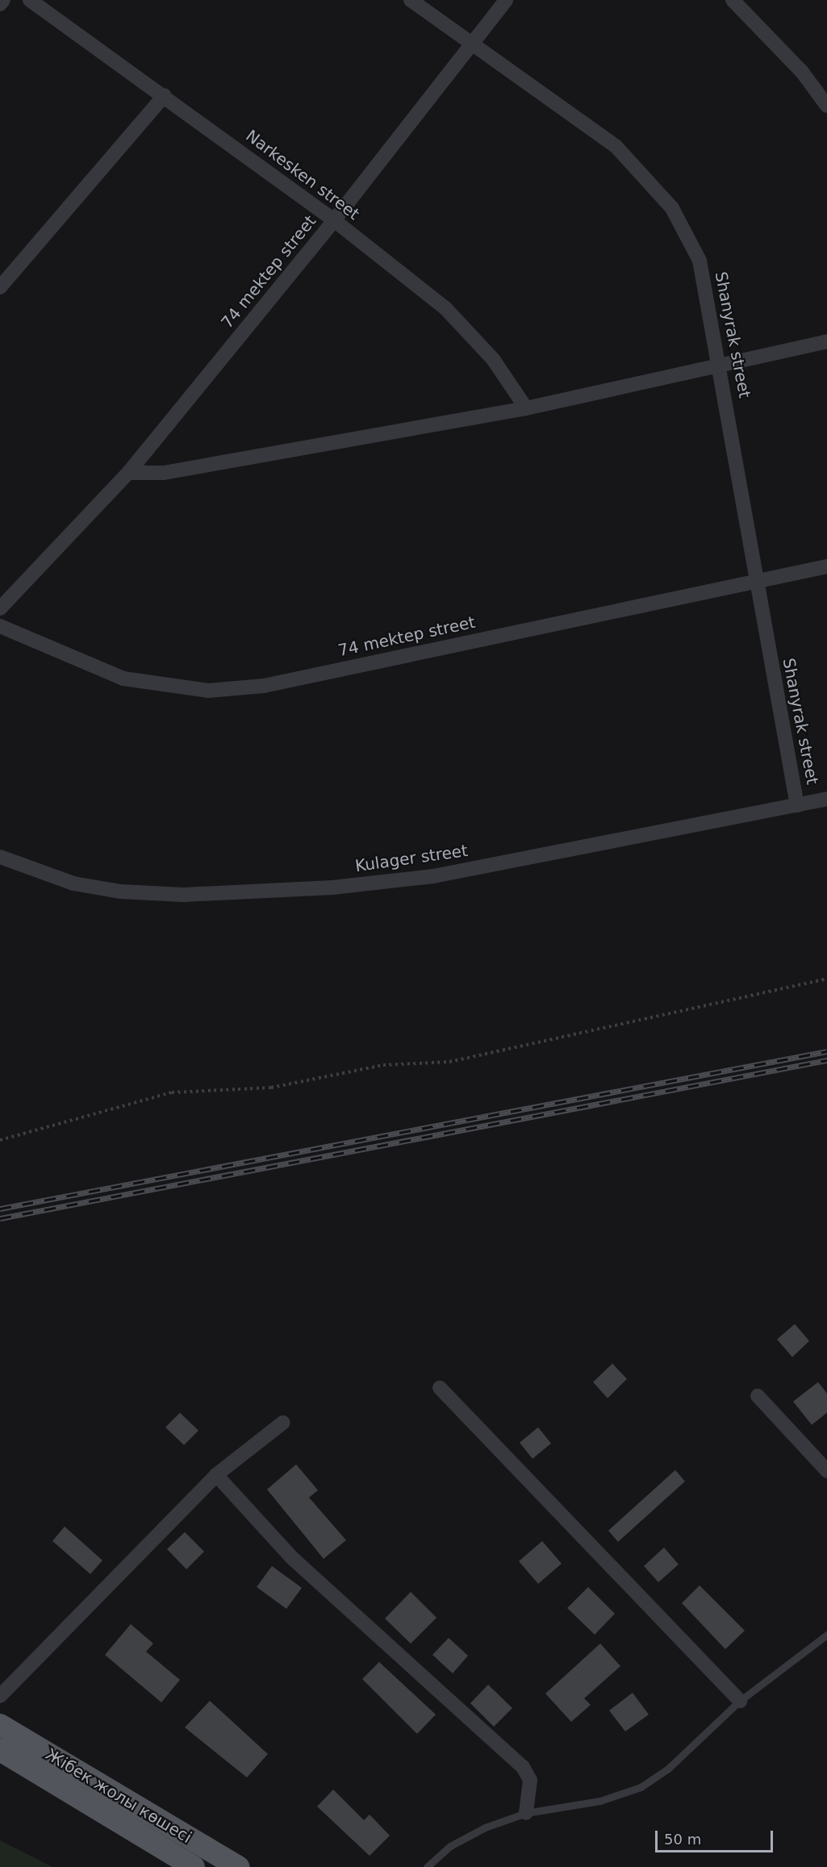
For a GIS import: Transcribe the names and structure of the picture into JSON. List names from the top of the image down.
{
  "streets": {
    "main road": ["Жібек жолы көшесі"],
    "street": [
      "Narkesken street",
      "74 mektep street",
      "Shanyrak street",
      "Kulager street"
    ]
  },
  "crossings": [
    ["Narkesken street", "74 mektep street"],
    ["74 mektep street", "Shanyrak street"],
    ["Shanyrak street", "Kulager street"]
  ],
  "scale_bar": "50 m"
}
